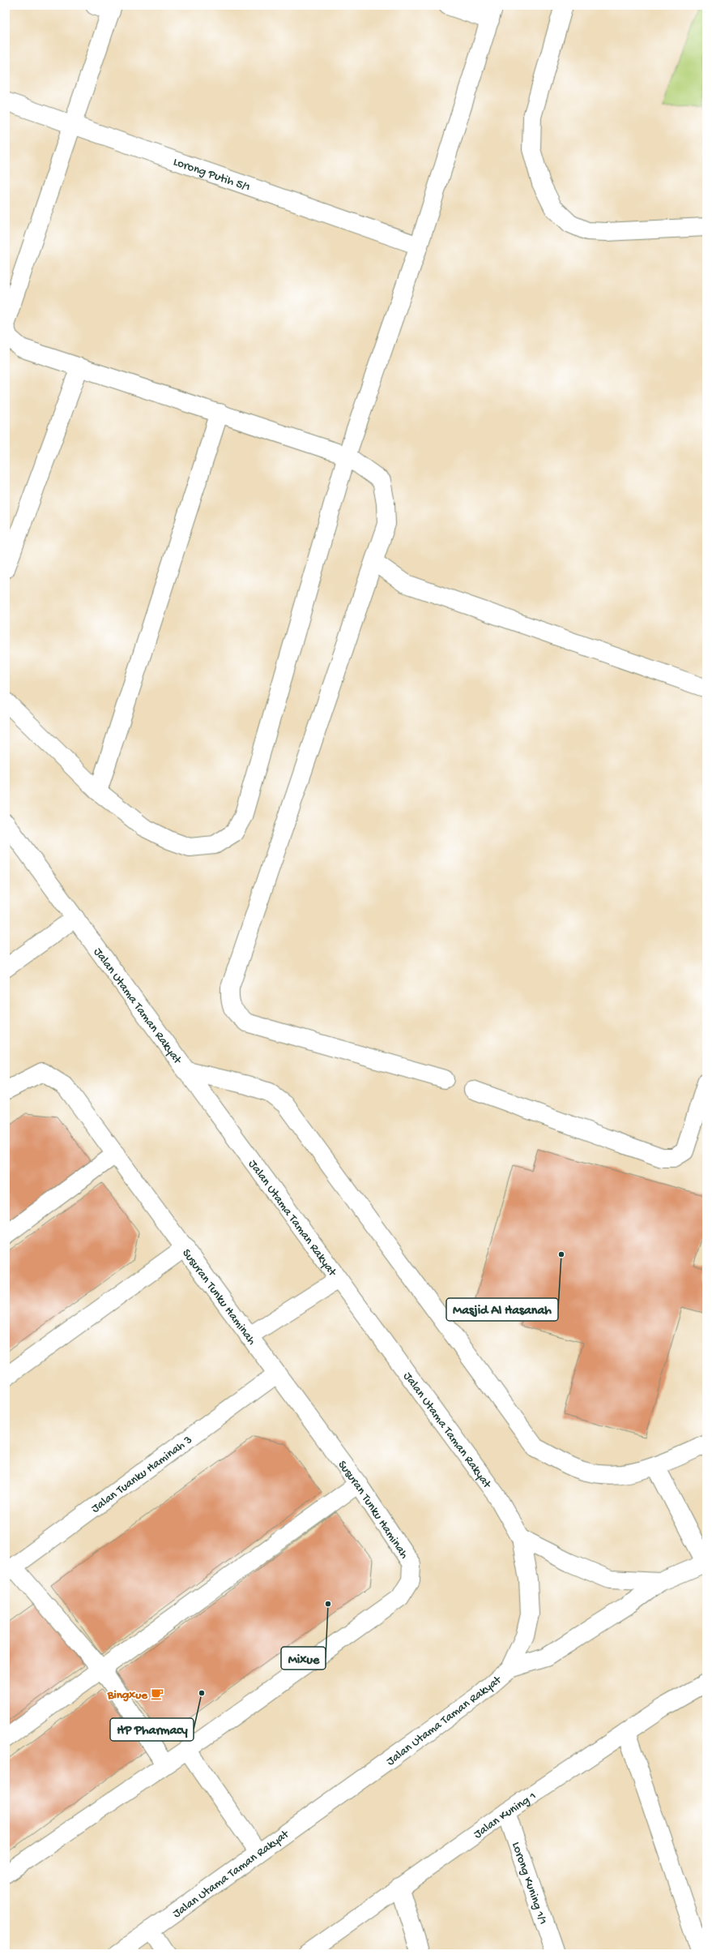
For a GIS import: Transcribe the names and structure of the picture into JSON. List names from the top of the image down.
{
  "streets": {
    "street": [
      "Lorong Putih 5/1",
      "Jalan Utama Taman Rakyat",
      "Susuran Tunku Haminah",
      "Jalan Tuanku Haminah 3",
      "Jalan Kuning 1",
      "Lorong Kuning 1/1"
    ]
  },
  "crossings": [
    ["Susuran Tunku Haminah", "Jalan Tuanku Haminah 3"],
    ["Jalan Kuning 1", "Lorong Kuning 1/1"]
  ],
  "places": {
    "other": ["Masjid Al Hasanah", "Mixue", "HP Pharmacy"],
    "cafe": ["Bingxue"]
  }
}
